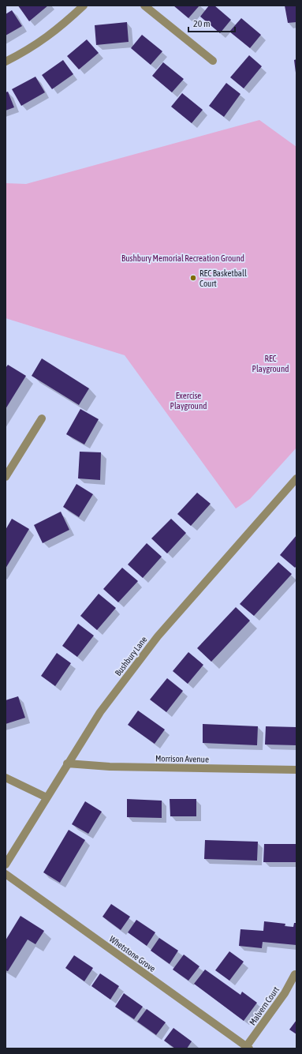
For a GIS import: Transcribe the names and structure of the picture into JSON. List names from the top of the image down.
{
  "streets": {
    "street": [
      "Bushbury Lane",
      "Morrison Avenue",
      "Whetstone Grove",
      "Malvern Court"
    ]
  },
  "crossings": [
    ["Bushbury Lane", "Morrison Avenue"],
    ["Whetstone Grove", "Malvern Court"]
  ],
  "parks": ["Bushbury Memorial Recreation Ground", "REC Playground", "Exercise Playground"],
  "places": ["REC Basketball Court"],
  "scale_bar": "20 m"
}
